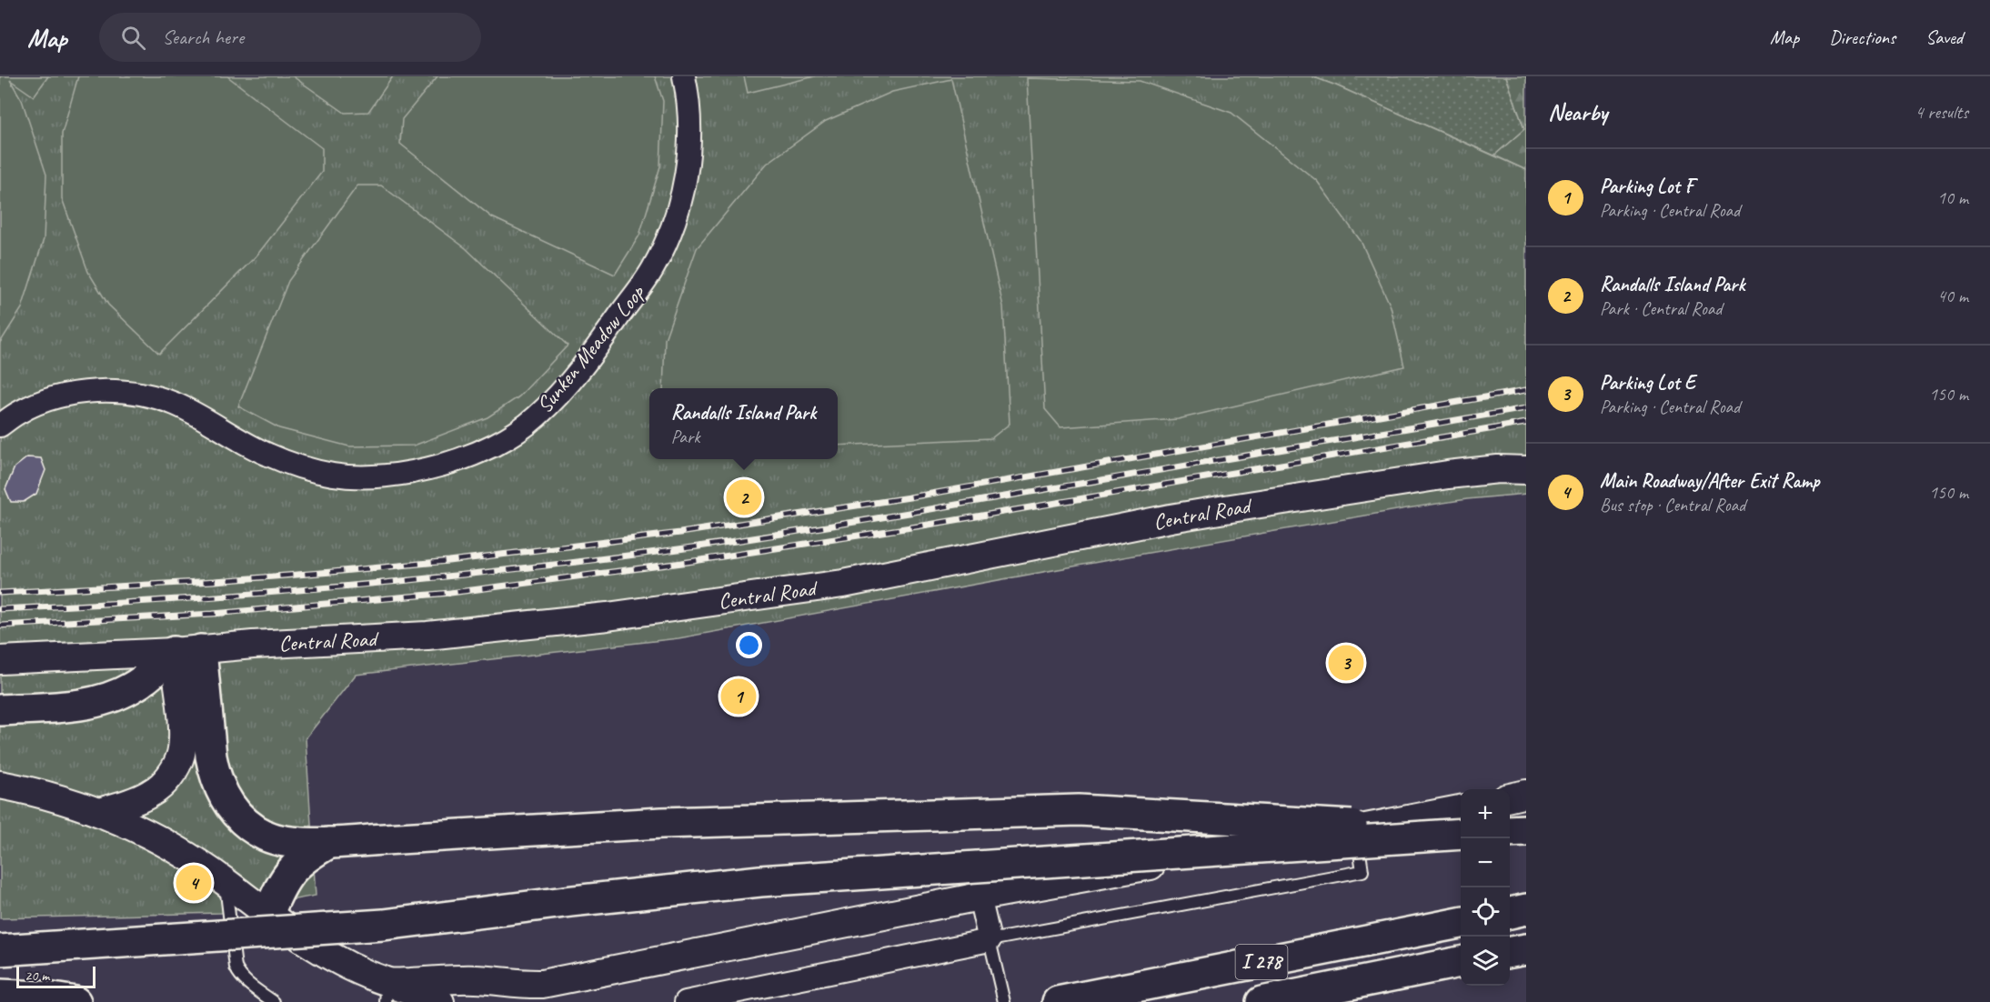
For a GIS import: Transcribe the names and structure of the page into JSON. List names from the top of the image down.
{
  "streets": {
    "highway": ["I 278"],
    "street": ["Sunken Meadow Loop", "Central Road"]
  },
  "scale_bar": "20 m",
  "page": {
    "header": "Map",
    "search": "Search here",
    "nav": ["Map", "Directions", "Saved"],
    "heading": ["Nearby", "4 results"],
    "list": [
      {
        "mark": "1",
        "name": "Parking Lot F",
        "note": "Parking · Central Road",
        "value": "10 m"
      },
      {
        "mark": "2",
        "name": "Randalls Island Park",
        "note": "Park · Central Road",
        "value": "40 m"
      },
      {
        "mark": "3",
        "name": "Parking Lot E",
        "note": "Parking · Central Road",
        "value": "150 m"
      },
      {
        "mark": "4",
        "name": "Main Roadway/After Exit Ramp",
        "note": "Bus stop · Central Road",
        "value": "150 m"
      }
    ],
    "popup": ["Randalls Island Park", "Park"],
    "pins": [
      "2",
      "3",
      "1",
      "4"
    ],
    "map_buttons": ["+", "−"],
    "scale": "20 m"
  }
}
